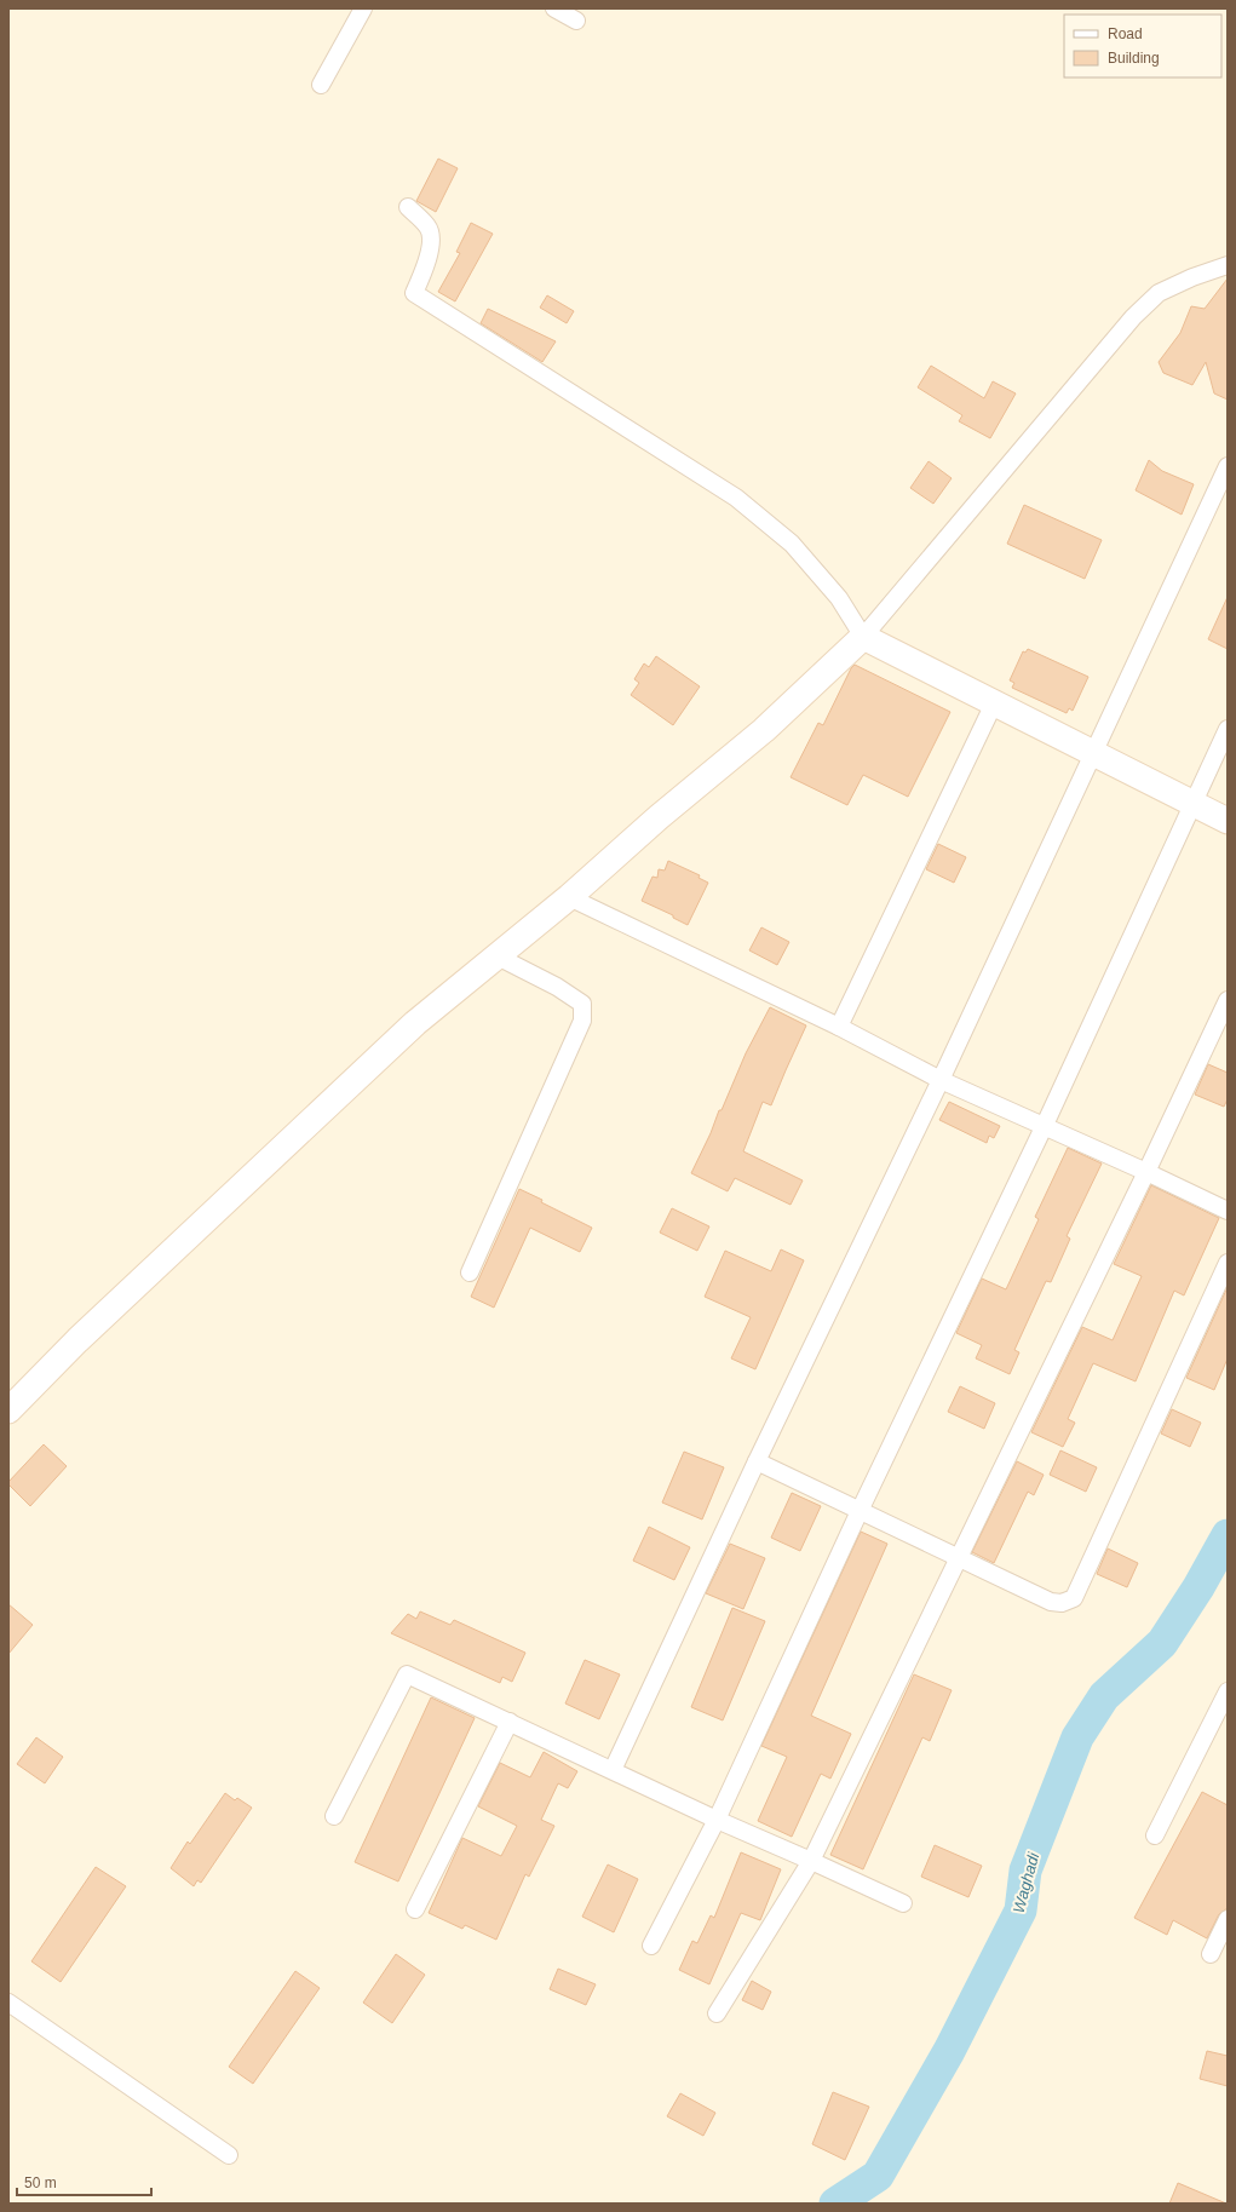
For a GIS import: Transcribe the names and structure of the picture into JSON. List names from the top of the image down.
{
  "water": ["Waghadi"],
  "legend": ["Road", "Building"],
  "scale_bar": "50 m"
}
